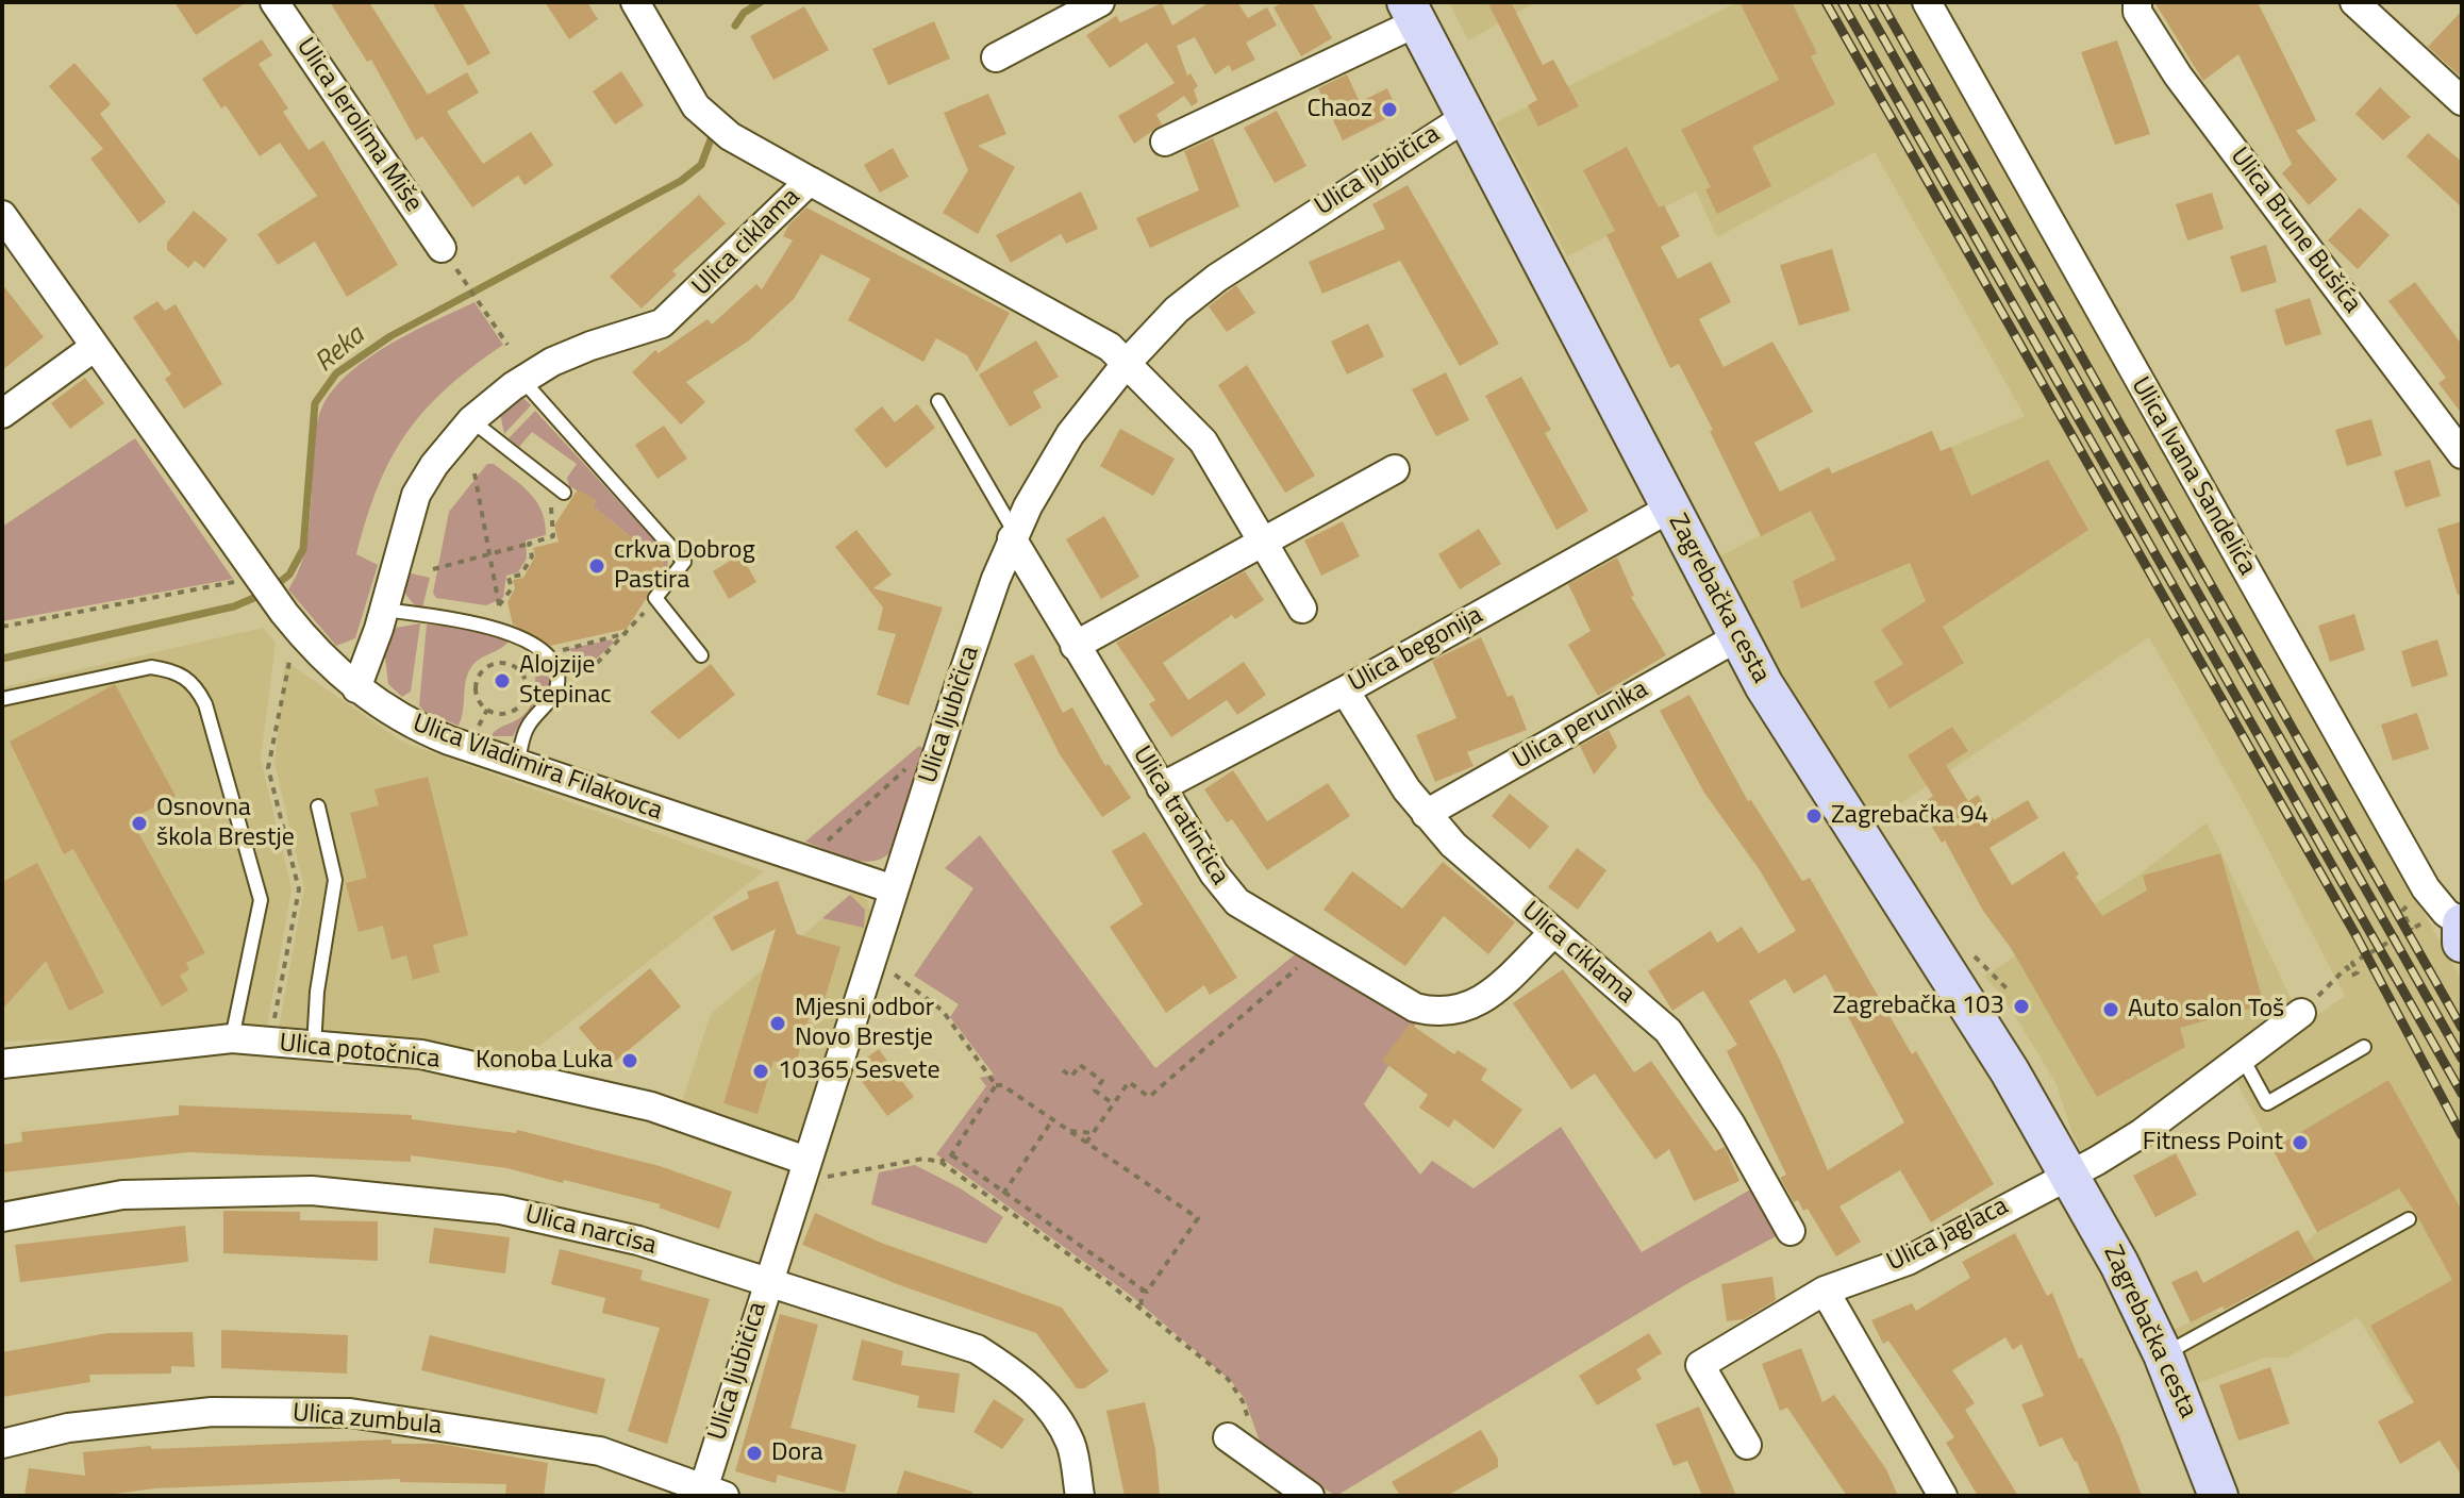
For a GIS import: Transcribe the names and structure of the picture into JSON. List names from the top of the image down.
{
  "streets": {
    "main road": ["Ulica Ivana Sandelića", "Zagrebačka cesta"],
    "street": [
      "Ulica Jerolima Miše",
      "Ulica ljubičica",
      "Ulica Brune Bušića",
      "Ulica ciklama",
      "Ulica begonija",
      "Ulica perunika",
      "Ulica Vladimira Filakovca",
      "Ulica tratinčica",
      "Ulica potočnica",
      "Ulica narcisa",
      "Ulica jaglaca",
      "Ulica zumbula"
    ]
  },
  "crossings": [
    ["Ulica ljubičica", "Ulica ciklama"],
    ["Ulica ljubičica", "Zagrebačka cesta"],
    ["Ulica ljubičica", "Ulica Vladimira Filakovca"],
    ["Ulica ljubičica", "Ulica tratinčica"],
    ["Ulica ljubičica", "Ulica potočnica"],
    ["Ulica ljubičica", "Ulica narcisa"],
    ["Ulica ljubičica", "Ulica zumbula"],
    ["Ulica ciklama", "Ulica begonija"],
    ["Ulica ciklama", "Ulica perunika"],
    ["Ulica ciklama", "Ulica Vladimira Filakovca"],
    ["Ulica ciklama", "Ulica tratinčica"],
    ["Zagrebačka cesta", "Ulica begonija"],
    ["Zagrebačka cesta", "Ulica perunika"],
    ["Zagrebačka cesta", "Ulica jaglaca"],
    ["Ulica begonija", "Ulica tratinčica"]
  ],
  "water": ["Reka"],
  "places": [
    "Chaoz",
    "crkva Dobrog Pastira",
    "Alojzije Stepinac",
    "Zagrebačka 94",
    "Osnovna škola Brestje",
    "Zagrebačka 103",
    "Auto salon Toš",
    "Mjesni odbor Novo Brestje",
    "Konoba Luka",
    "10365 Sesvete",
    "Fitness Point",
    "Dora"
  ]
}
